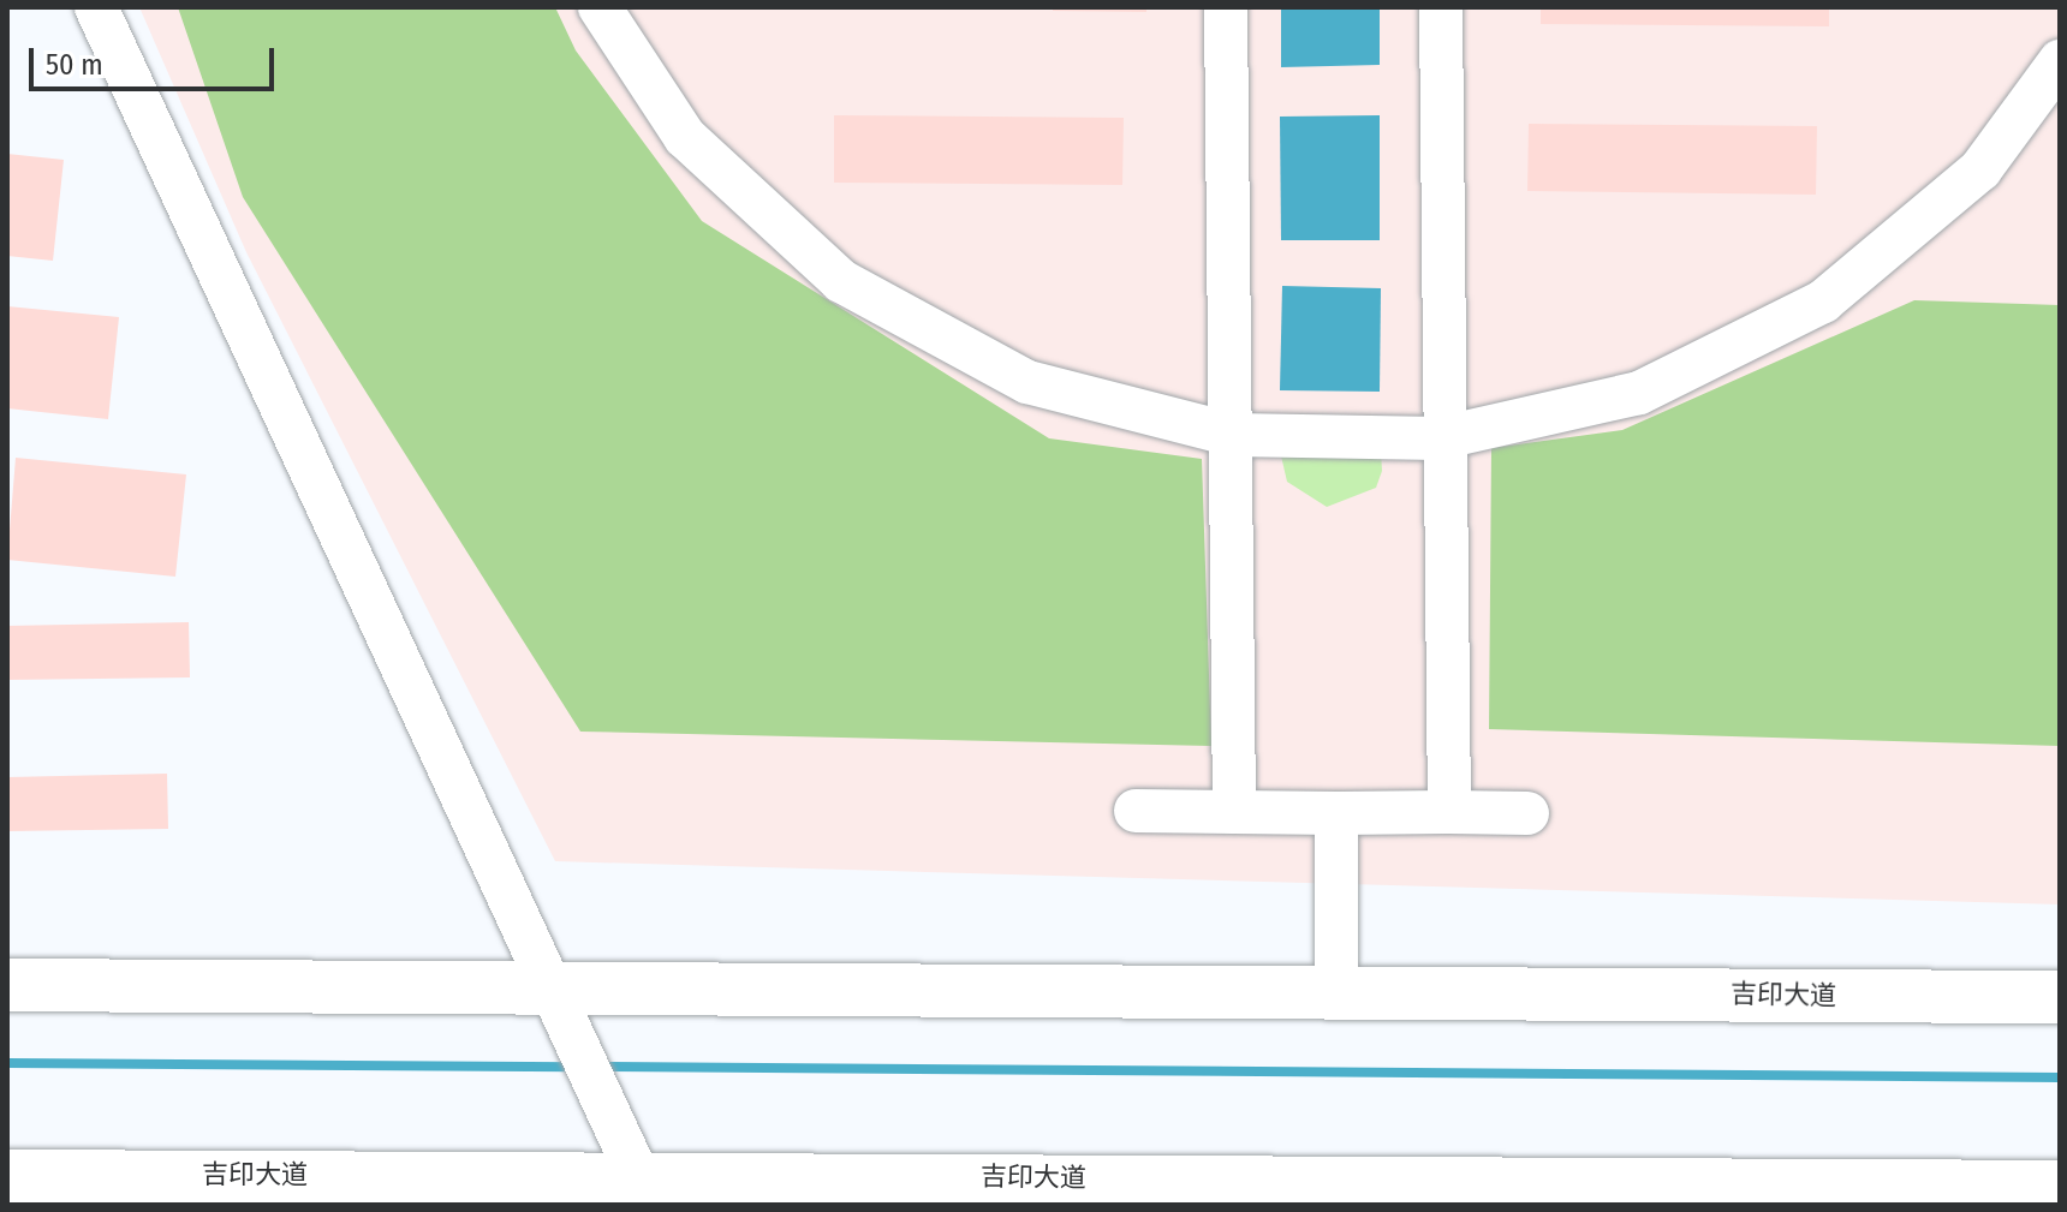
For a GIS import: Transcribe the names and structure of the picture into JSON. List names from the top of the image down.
{
  "streets": {
    "main road": ["吉印大道"]
  },
  "scale_bar": "50 m"
}
